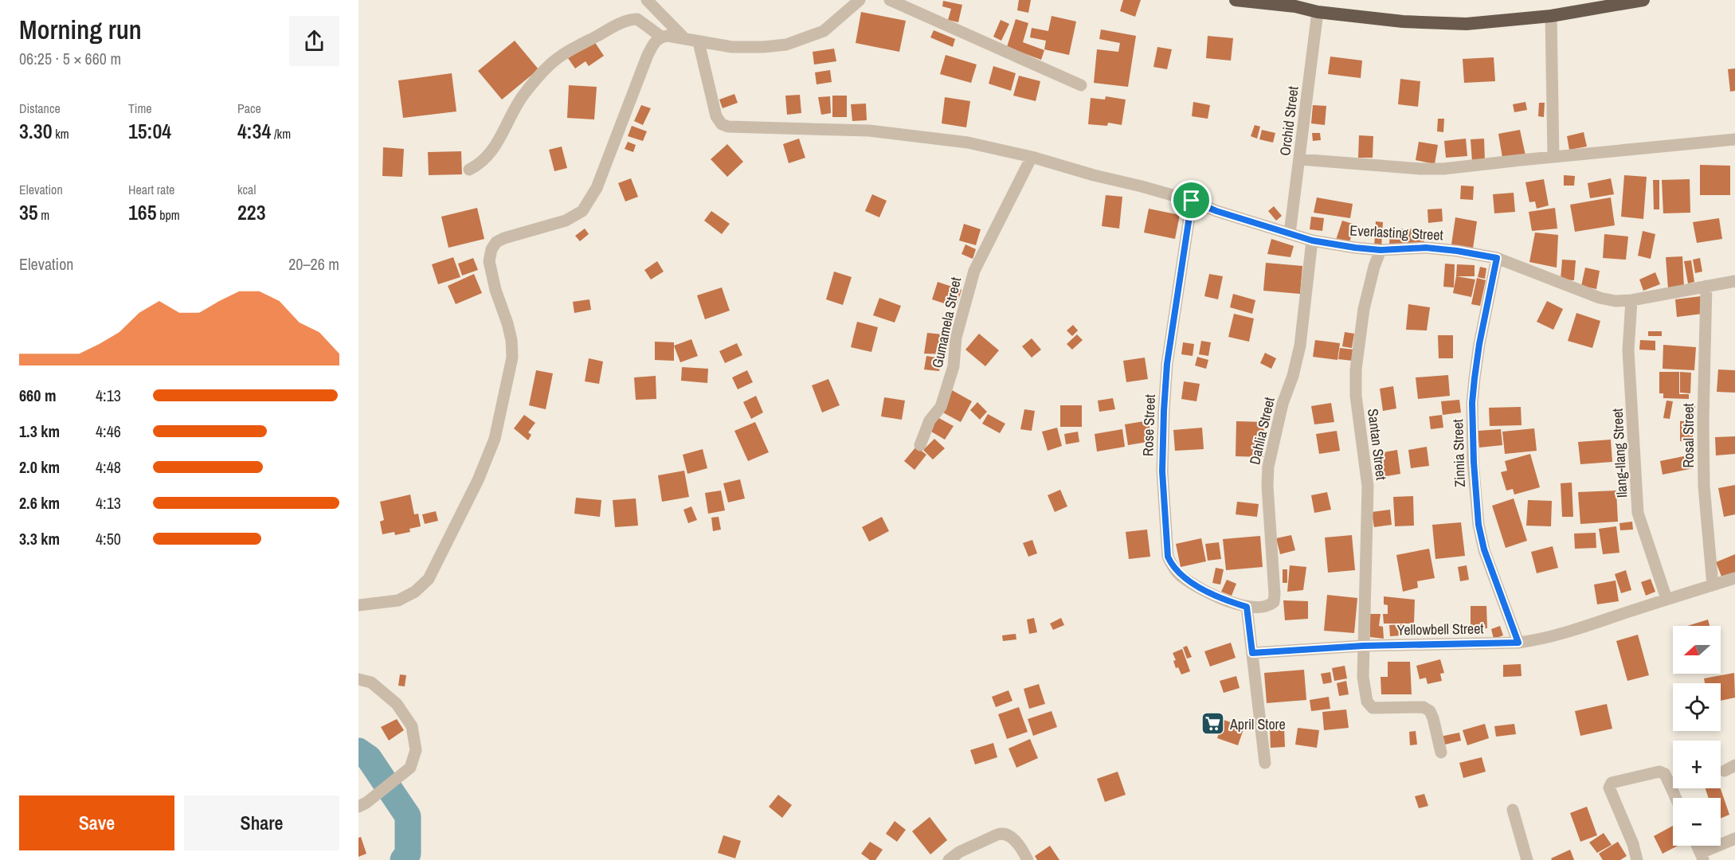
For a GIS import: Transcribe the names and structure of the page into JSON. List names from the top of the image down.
{
  "streets": {
    "street": [
      "Orchid Street",
      "Everlasting Street",
      "Gumamela Street",
      "Rose Street",
      "Dahlia Street",
      "Rosal Street",
      "Santan Street",
      "Zinnia Street",
      "Ilang-Ilang Street",
      "Yellowbell Street"
    ]
  },
  "crossings": [
    ["Orchid Street", "Everlasting Street"],
    ["Everlasting Street", "Gumamela Street"],
    ["Everlasting Street", "Rose Street"],
    ["Everlasting Street", "Dahlia Street"],
    ["Everlasting Street", "Rosal Street"],
    ["Everlasting Street", "Santan Street"],
    ["Everlasting Street", "Zinnia Street"],
    ["Everlasting Street", "Ilang-Ilang Street"],
    ["Rose Street", "Dahlia Street"],
    ["Rosal Street", "Yellowbell Street"],
    ["Santan Street", "Yellowbell Street"],
    ["Zinnia Street", "Yellowbell Street"],
    ["Ilang-Ilang Street", "Yellowbell Street"]
  ],
  "places": {
    "supermarket": ["April Store"]
  },
  "north": "left",
  "page": {
    "heading": ["Morning run", "06:25 · 5 × 660 m"],
    "stats": [
      ["Distance", "3.30 km"],
      ["Time", "15:04"],
      ["Pace", "4:34 /km"],
      ["Elevation", "35 m"],
      ["Heart rate", "165 bpm"],
      ["kcal", "223"]
    ],
    "chart": ["Elevation", "20–26 m"],
    "list": [
      {
        "name": "660 m",
        "note": "4:13"
      },
      {
        "name": "1.3 km",
        "note": "4:46"
      },
      {
        "name": "2.0 km",
        "note": "4:48"
      },
      {
        "name": "2.6 km",
        "note": "4:13"
      },
      {
        "name": "3.3 km",
        "note": "4:50"
      }
    ],
    "map_buttons": ["+", "−"],
    "buttons": ["Save", "Share"]
  }
}
